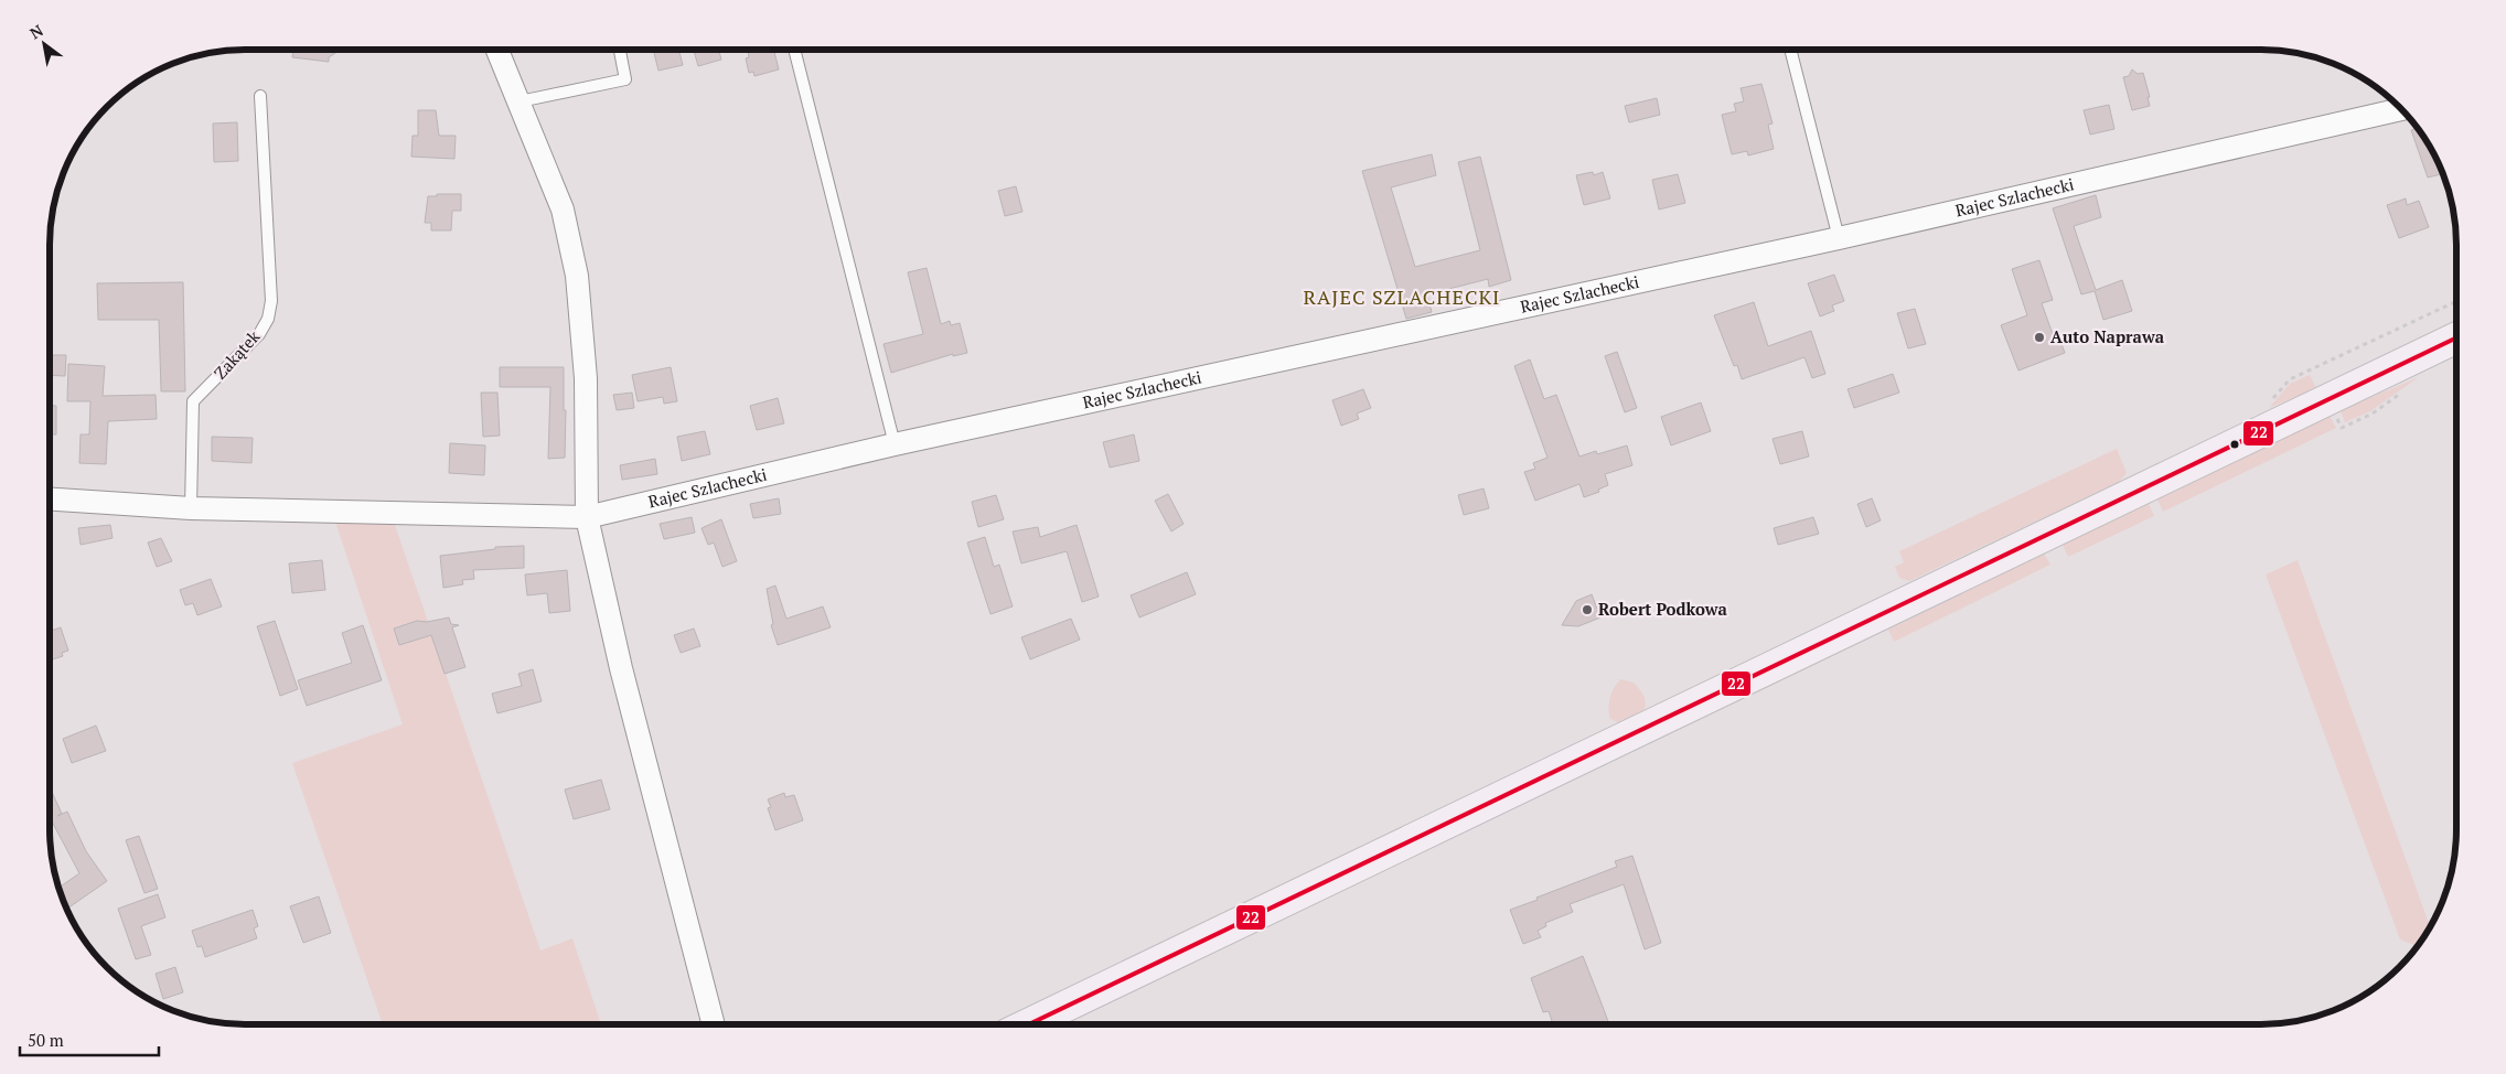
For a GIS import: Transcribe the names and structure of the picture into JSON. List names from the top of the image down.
{
  "streets": {
    "street": ["Rajec Szlachecki"],
    "lane": ["Zakątek"]
  },
  "crossings": [
    ["Rajec Szlachecki", "Zakątek"]
  ],
  "districts": ["RAJEC SZLACHECKI"],
  "places": ["Auto Naprawa", "Robert Podkowa"],
  "lines": ["transit line 22"],
  "scale_bar": "50 m",
  "north": "top left"
}
